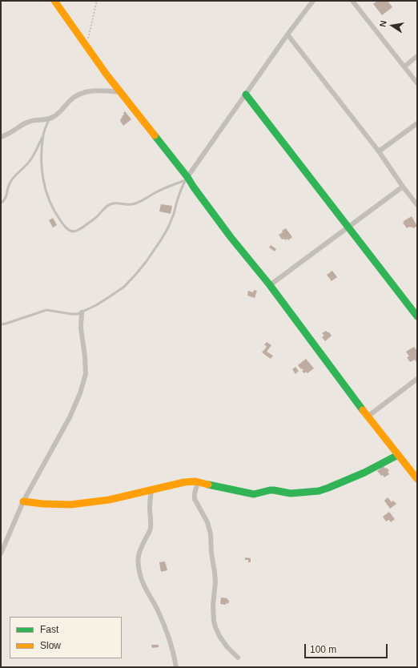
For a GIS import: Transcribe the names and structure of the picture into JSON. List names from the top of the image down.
{
  "legend": ["Fast", "Slow"],
  "scale_bar": "100 m",
  "north": "left"
}
